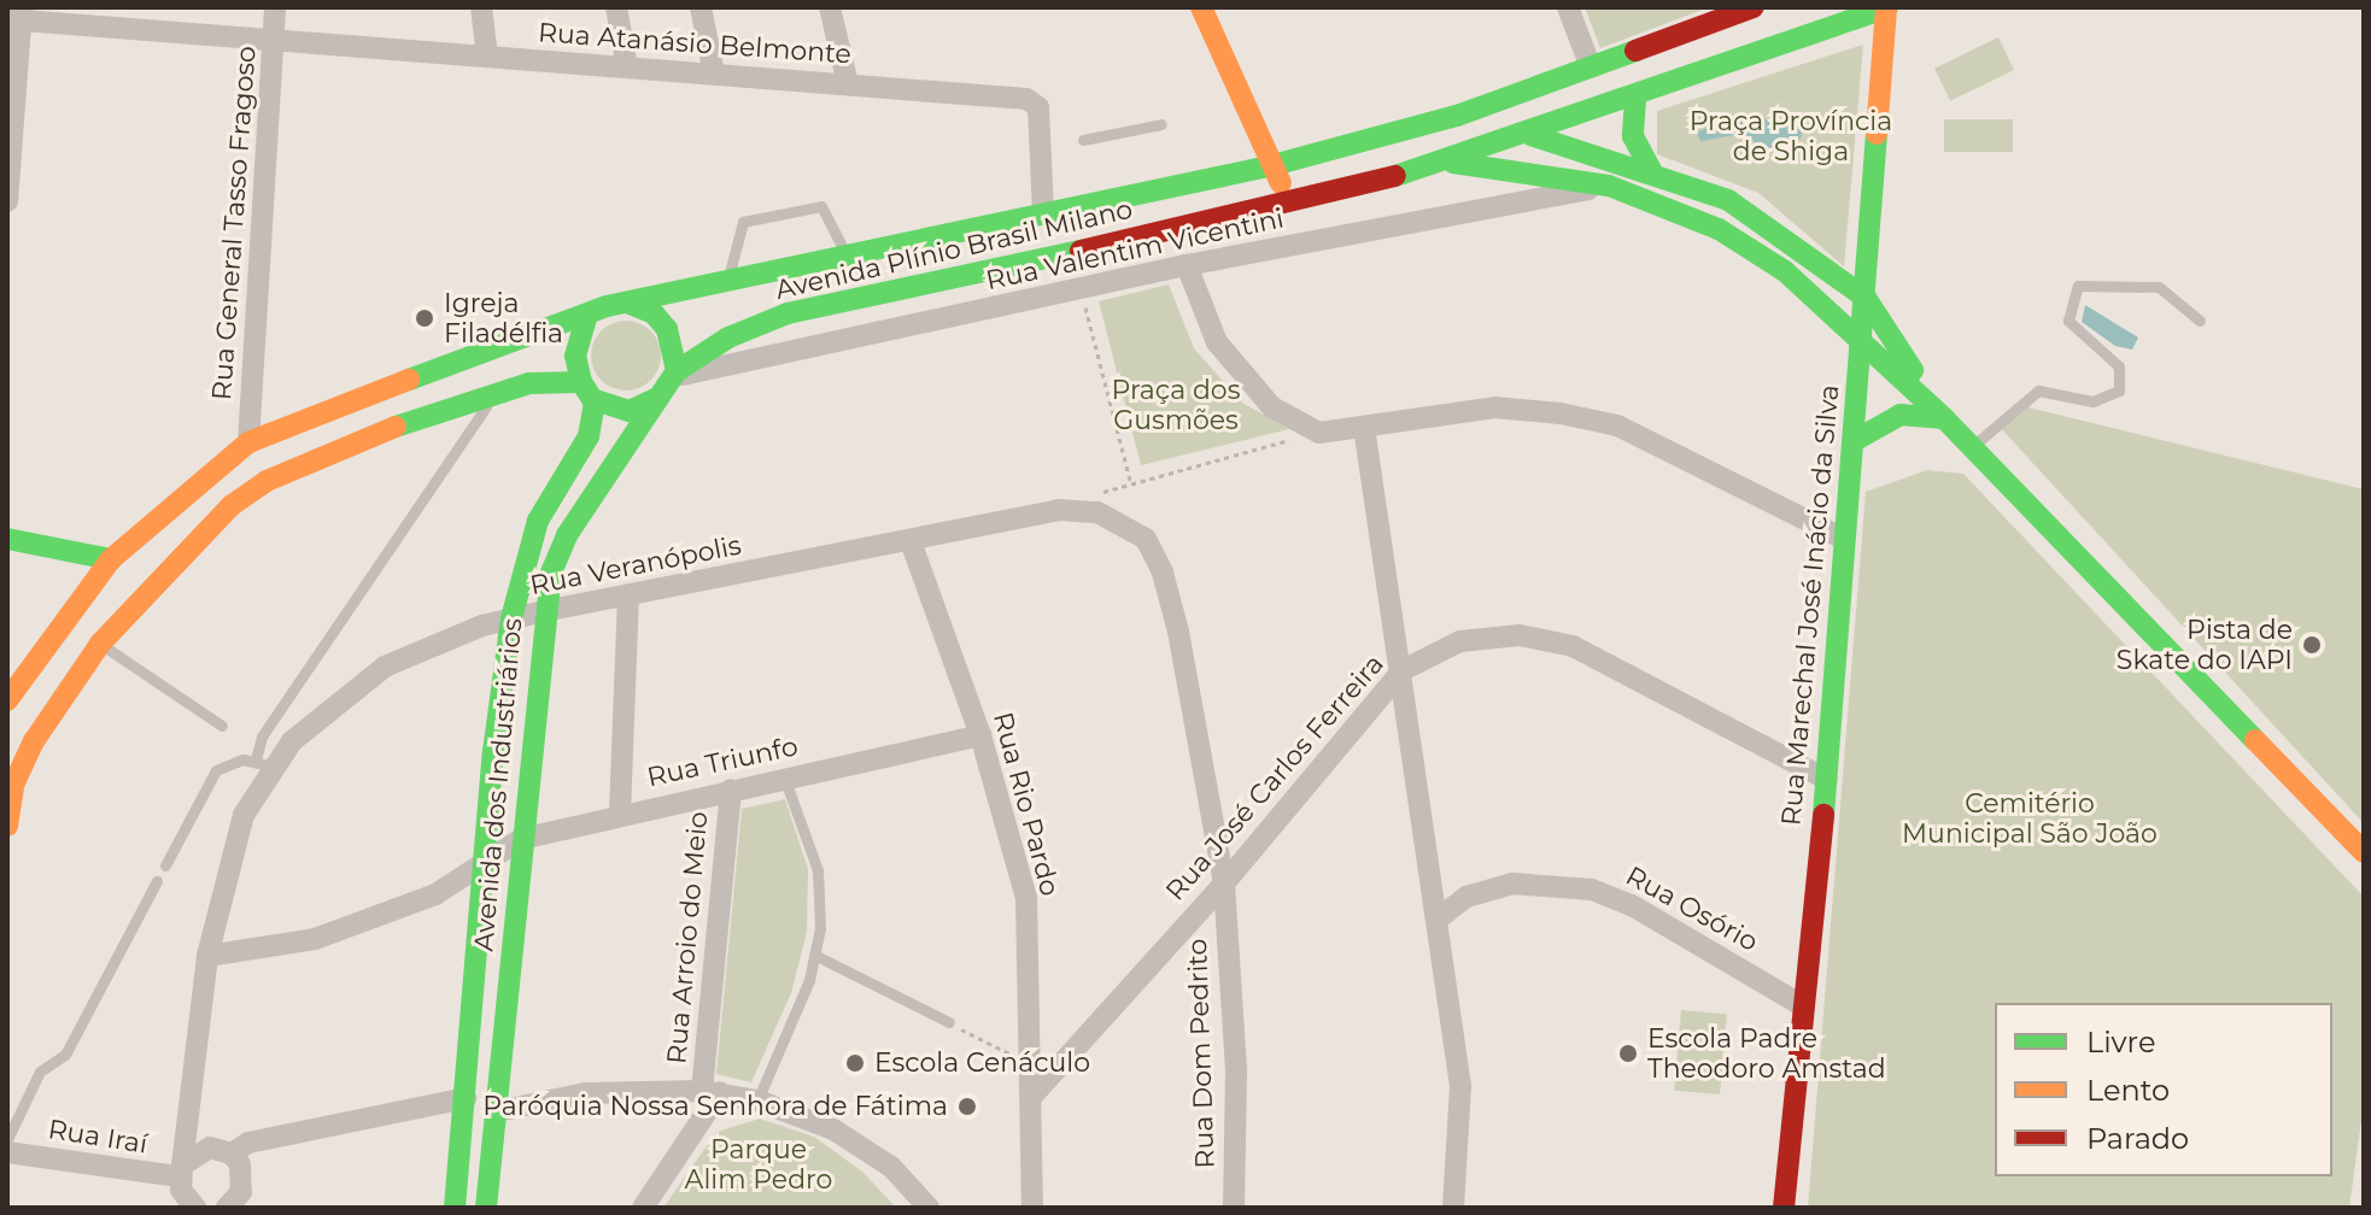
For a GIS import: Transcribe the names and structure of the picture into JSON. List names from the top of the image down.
{
  "streets": {
    "main road": ["Avenida Plínio Brasil Milano", "Rua Marechal José Inácio da Silva", "Avenida dos Industriários"],
    "street": [
      "Rua Atanásio Belmonte",
      "Rua General Tasso Fragoso",
      "Rua Valentim Vicentini",
      "Rua Veranópolis",
      "Rua Triunfo",
      "Rua José Carlos Ferreira",
      "Rua Rio Pardo",
      "Rua Osório",
      "Rua Arroio do Meio",
      "Rua Dom Pedrito",
      "Rua Iraí"
    ]
  },
  "crossings": [
    ["Rua Atanásio Belmonte", "Rua General Tasso Fragoso"],
    ["Rua Atanásio Belmonte", "Avenida Plínio Brasil Milano"],
    ["Rua General Tasso Fragoso", "Avenida Plínio Brasil Milano"],
    ["Avenida Plínio Brasil Milano", "Rua Valentim Vicentini"],
    ["Avenida Plínio Brasil Milano", "Rua Marechal José Inácio da Silva"],
    ["Avenida Plínio Brasil Milano", "Avenida dos Industriários"],
    ["Rua Valentim Vicentini", "Avenida dos Industriários"],
    ["Rua Veranópolis", "Rua Triunfo"],
    ["Rua Veranópolis", "Avenida dos Industriários"],
    ["Rua Veranópolis", "Rua Rio Pardo"],
    ["Rua Veranópolis", "Rua Dom Pedrito"],
    ["Rua Veranópolis", "Rua Iraí"],
    ["Rua Marechal José Inácio da Silva", "Rua José Carlos Ferreira"],
    ["Rua Marechal José Inácio da Silva", "Rua Osório"],
    ["Rua Triunfo", "Avenida dos Industriários"],
    ["Rua Triunfo", "Rua Rio Pardo"],
    ["Rua Triunfo", "Rua Arroio do Meio"],
    ["Rua José Carlos Ferreira", "Rua Rio Pardo"],
    ["Rua José Carlos Ferreira", "Rua Dom Pedrito"]
  ],
  "parks": [
    "Praça Província de Shiga",
    "Praça dos Gusmões",
    "Cemitério Municipal São João",
    "Parque Alim Pedro"
  ],
  "places": [
    "Igreja Filadélfia",
    "Pista de Skate do IAPI",
    "Escola Padre Theodoro Amstad",
    "Escola Cenáculo",
    "Paróquia Nossa Senhora de Fátima"
  ],
  "legend": ["Livre", "Lento", "Parado"]
}
